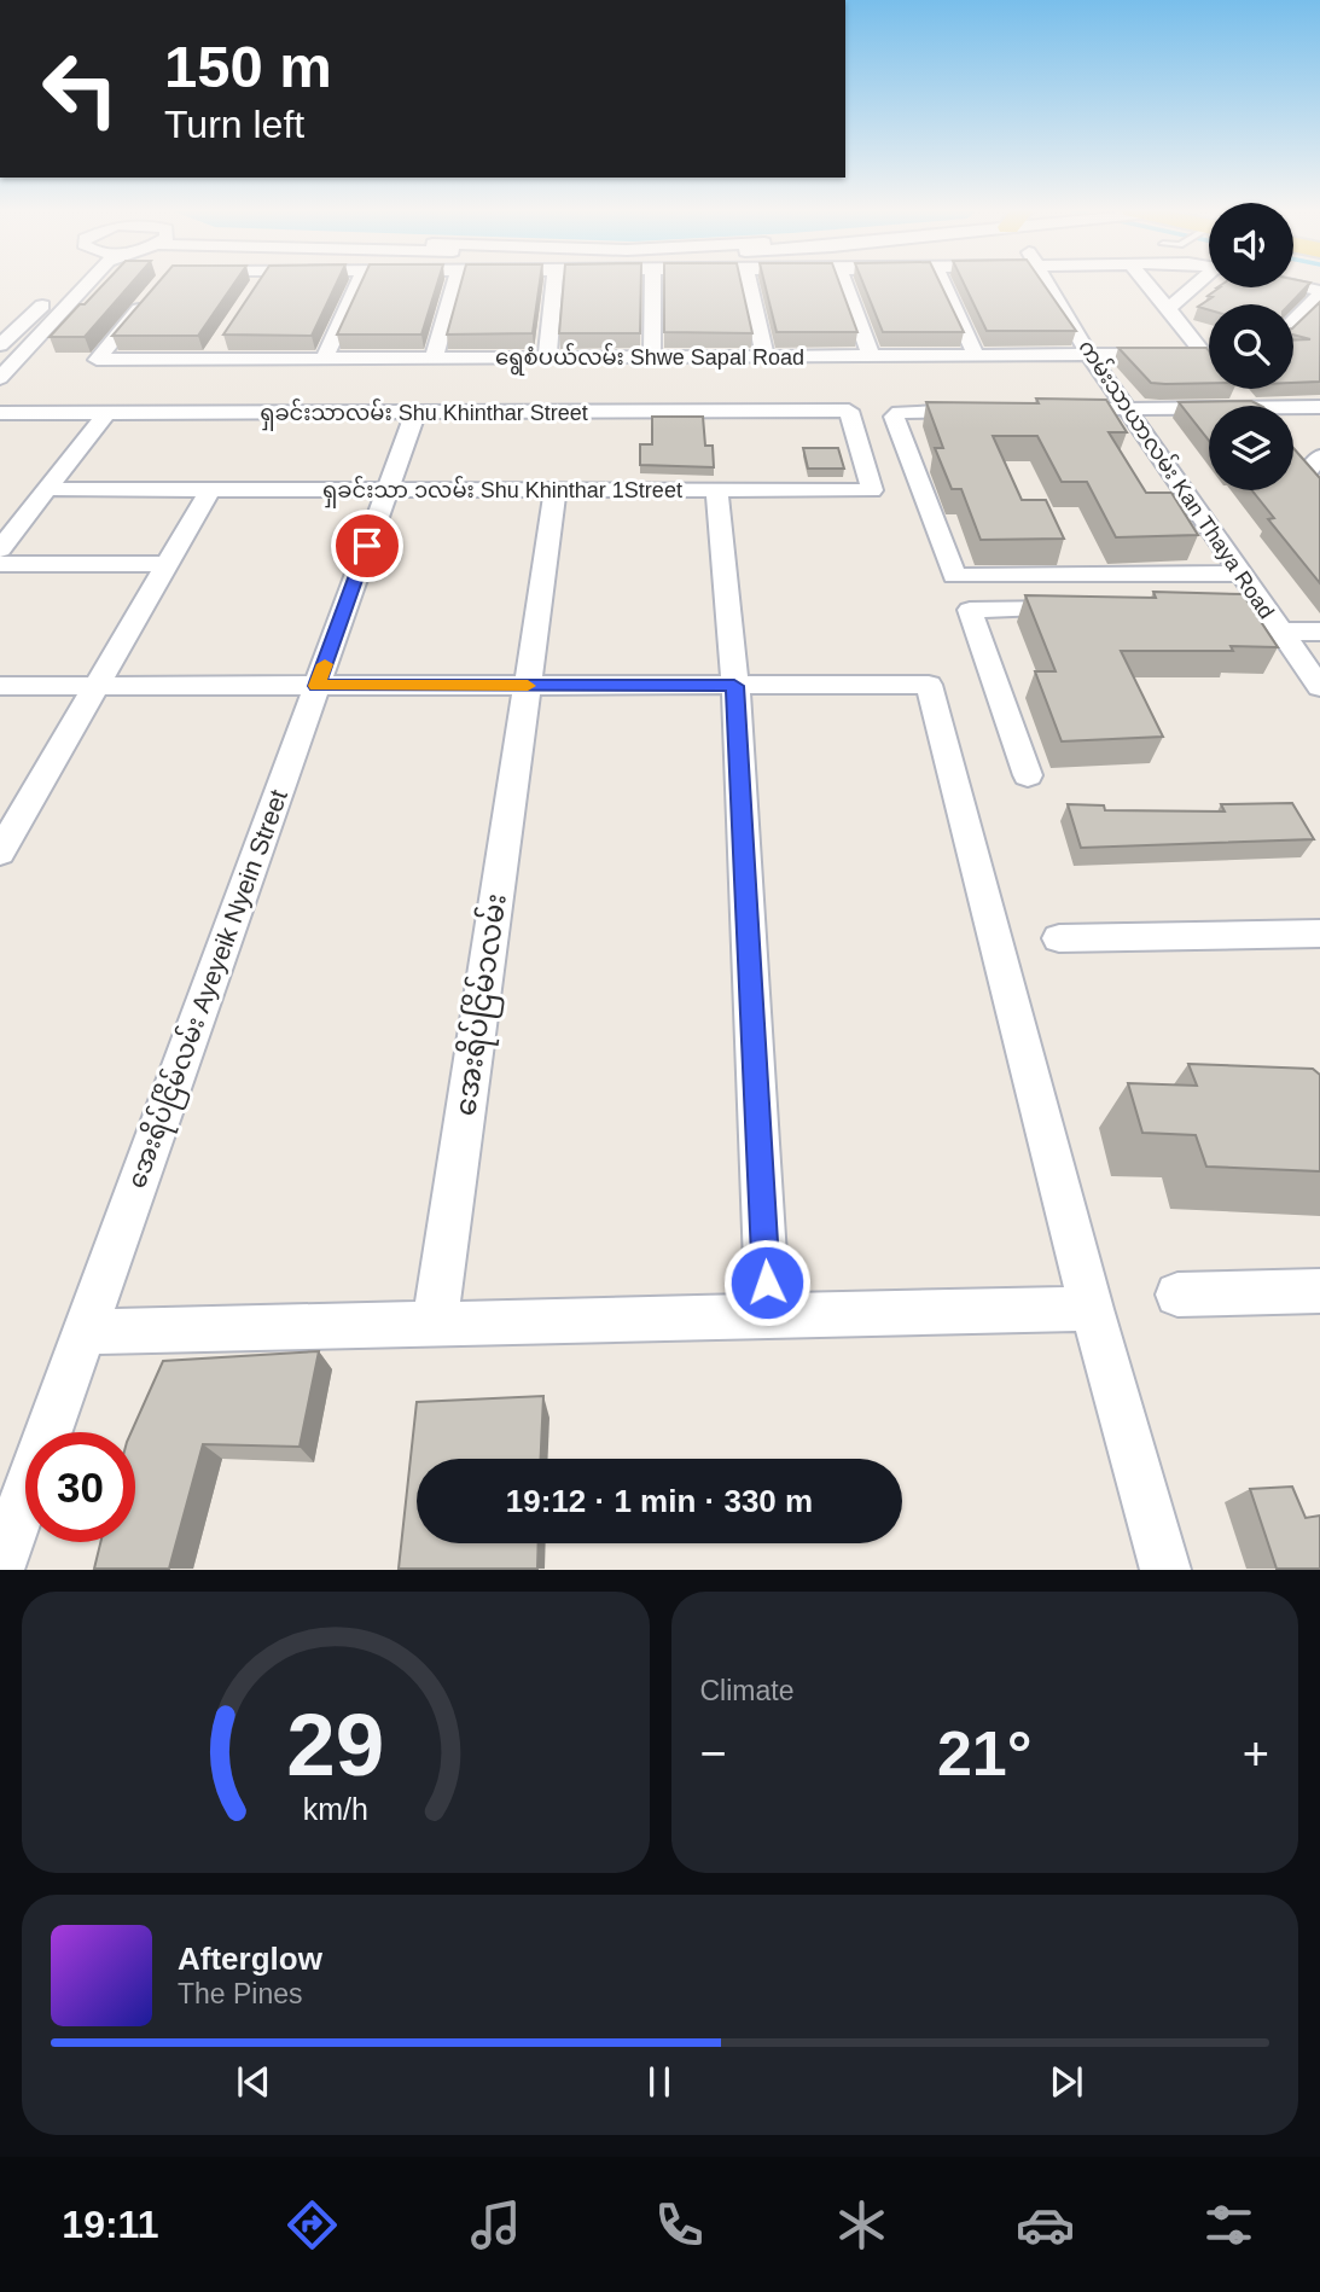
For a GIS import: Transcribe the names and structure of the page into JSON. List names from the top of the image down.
{
  "streets": {
    "street": [
      "ရွေစံပယ်လမ်း Shwe Sapal Road",
      "ရှခင်းသာလမ်း Shu Khinthar Street",
      "ကမ်းသာယာလမ်း Kan Thaya Road",
      "ရှခင်းသာ ၁လမ်း Shu Khinthar 1Street",
      "အေးရိပ်ငြိမ်လမ်း Ayeyeik Nyein Street",
      "အေးရိပ်ငြိမ်၁လမ်း"
    ]
  },
  "crossings": [
    ["ရွေစံပယ်လမ်း Shwe Sapal Road", "ကမ်းသာယာလမ်း Kan Thaya Road"],
    ["ရှခင်းသာလမ်း Shu Khinthar Street", "ရှခင်းသာ ၁လမ်း Shu Khinthar 1Street"],
    ["ရှခင်းသာလမ်း Shu Khinthar Street", "အေးရိပ်ငြိမ်လမ်း Ayeyeik Nyein Street"],
    ["ရှခင်းသာ ၁လမ်း Shu Khinthar 1Street", "အေးရိပ်ငြိမ်လမ်း Ayeyeik Nyein Street"],
    ["ရှခင်းသာ ၁လမ်း Shu Khinthar 1Street", "အေးရိပ်ငြိမ်၁လမ်း"]
  ],
  "page": {
    "turn": ["150 m", "Turn left"],
    "limit": "30",
    "trip": "19:12 · 1 min · 330 m",
    "tile": "Climate",
    "heat": ["−", "21°", "+"],
    "song": ["Afterglow", "The Pines"],
    "tabs": "19:11",
    "gauge": ["29", "km/h"]
  }
}
